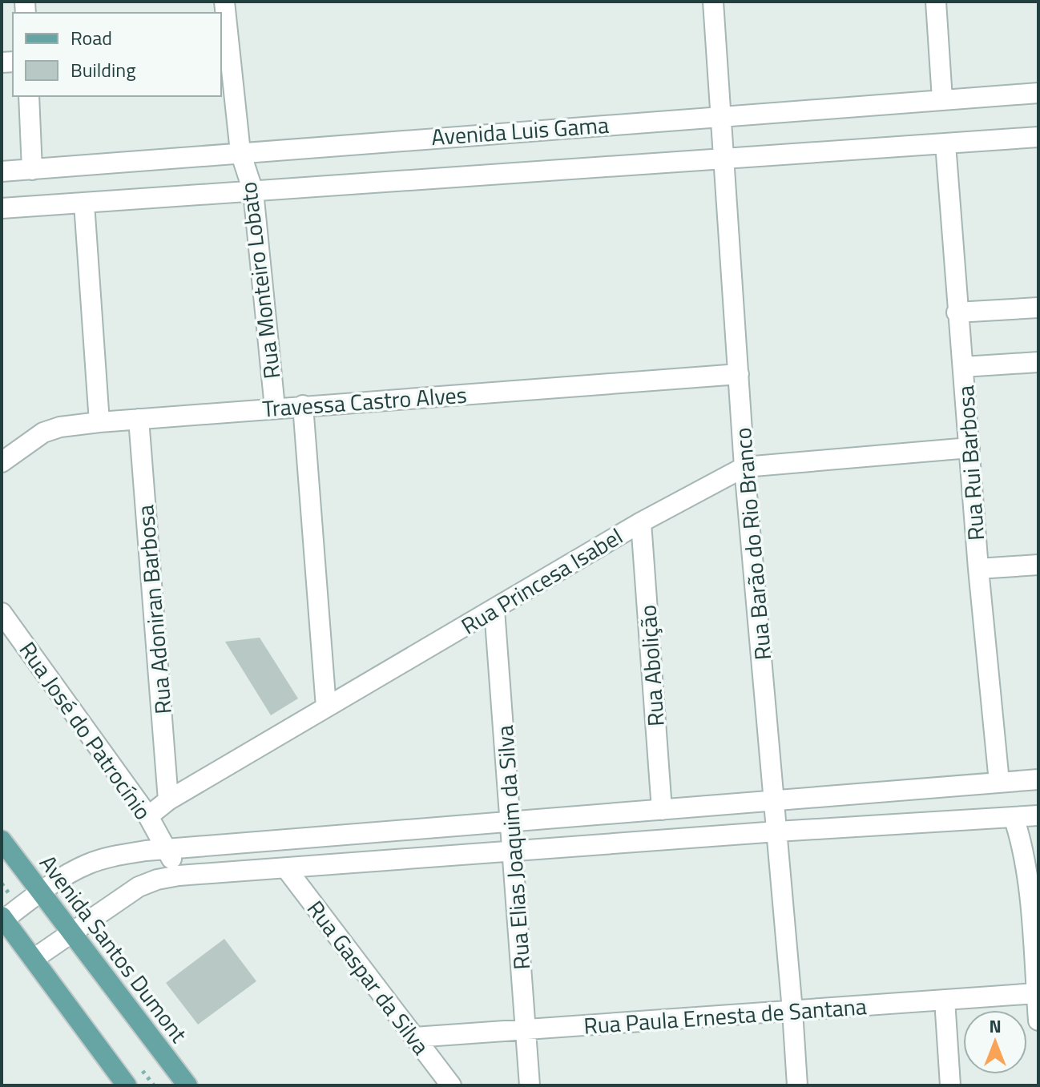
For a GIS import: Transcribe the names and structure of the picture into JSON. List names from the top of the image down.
{
  "streets": {
    "main road": ["Avenida Santos Dumont"],
    "street": [
      "Avenida Luis Gama",
      "Rua Monteiro Lobato",
      "Travessa Castro Alves",
      "Rua Rui Barbosa",
      "Rua Barão do Rio Branco",
      "Rua Princesa Isabel",
      "Rua Adoniran Barbosa",
      "Rua Abolição",
      "Rua José do Patrocínio",
      "Rua Elias Joaquim da Silva",
      "Rua Gaspar da Silva",
      "Rua Paula Ernesta de Santana"
    ]
  },
  "crossings": [
    ["Avenida Luis Gama", "Rua Monteiro Lobato"],
    ["Avenida Luis Gama", "Rua Rui Barbosa"],
    ["Avenida Luis Gama", "Rua Barão do Rio Branco"],
    ["Rua Monteiro Lobato", "Travessa Castro Alves"],
    ["Rua Monteiro Lobato", "Rua Princesa Isabel"],
    ["Travessa Castro Alves", "Rua Barão do Rio Branco"],
    ["Travessa Castro Alves", "Rua Adoniran Barbosa"],
    ["Rua Rui Barbosa", "Rua Princesa Isabel"],
    ["Rua Barão do Rio Branco", "Rua Princesa Isabel"],
    ["Rua Barão do Rio Branco", "Rua Paula Ernesta de Santana"],
    ["Rua Princesa Isabel", "Rua Adoniran Barbosa"],
    ["Rua Princesa Isabel", "Rua Abolição"],
    ["Rua Princesa Isabel", "Rua José do Patrocínio"],
    ["Rua Princesa Isabel", "Rua Elias Joaquim da Silva"],
    ["Rua Elias Joaquim da Silva", "Rua Paula Ernesta de Santana"],
    ["Rua Gaspar da Silva", "Rua Paula Ernesta de Santana"]
  ],
  "legend": ["Road", "Building"],
  "north": "top"
}
